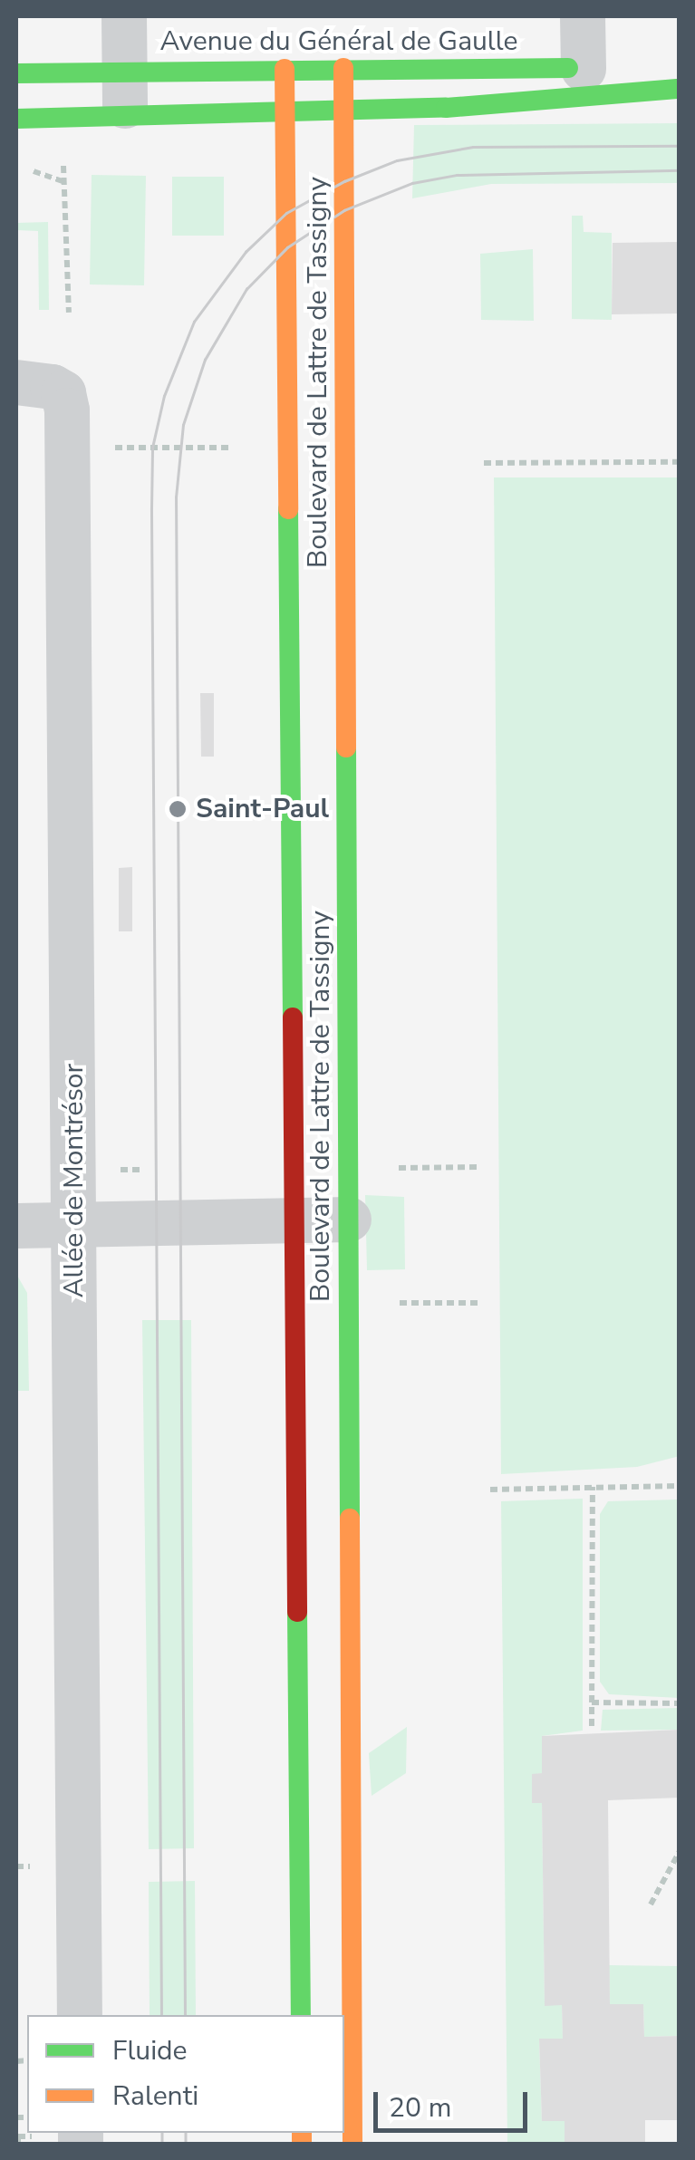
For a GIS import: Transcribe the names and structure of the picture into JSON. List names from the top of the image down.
{
  "streets": {
    "street": ["Avenue du Général de Gaulle", "Boulevard de Lattre de Tassigny", "Allée de Montrésor"]
  },
  "crossings": [
    ["Avenue du Général de Gaulle", "Boulevard de Lattre de Tassigny"]
  ],
  "places": ["Saint-Paul"],
  "legend": ["Fluide", "Ralenti"],
  "scale_bar": "20 m"
}
